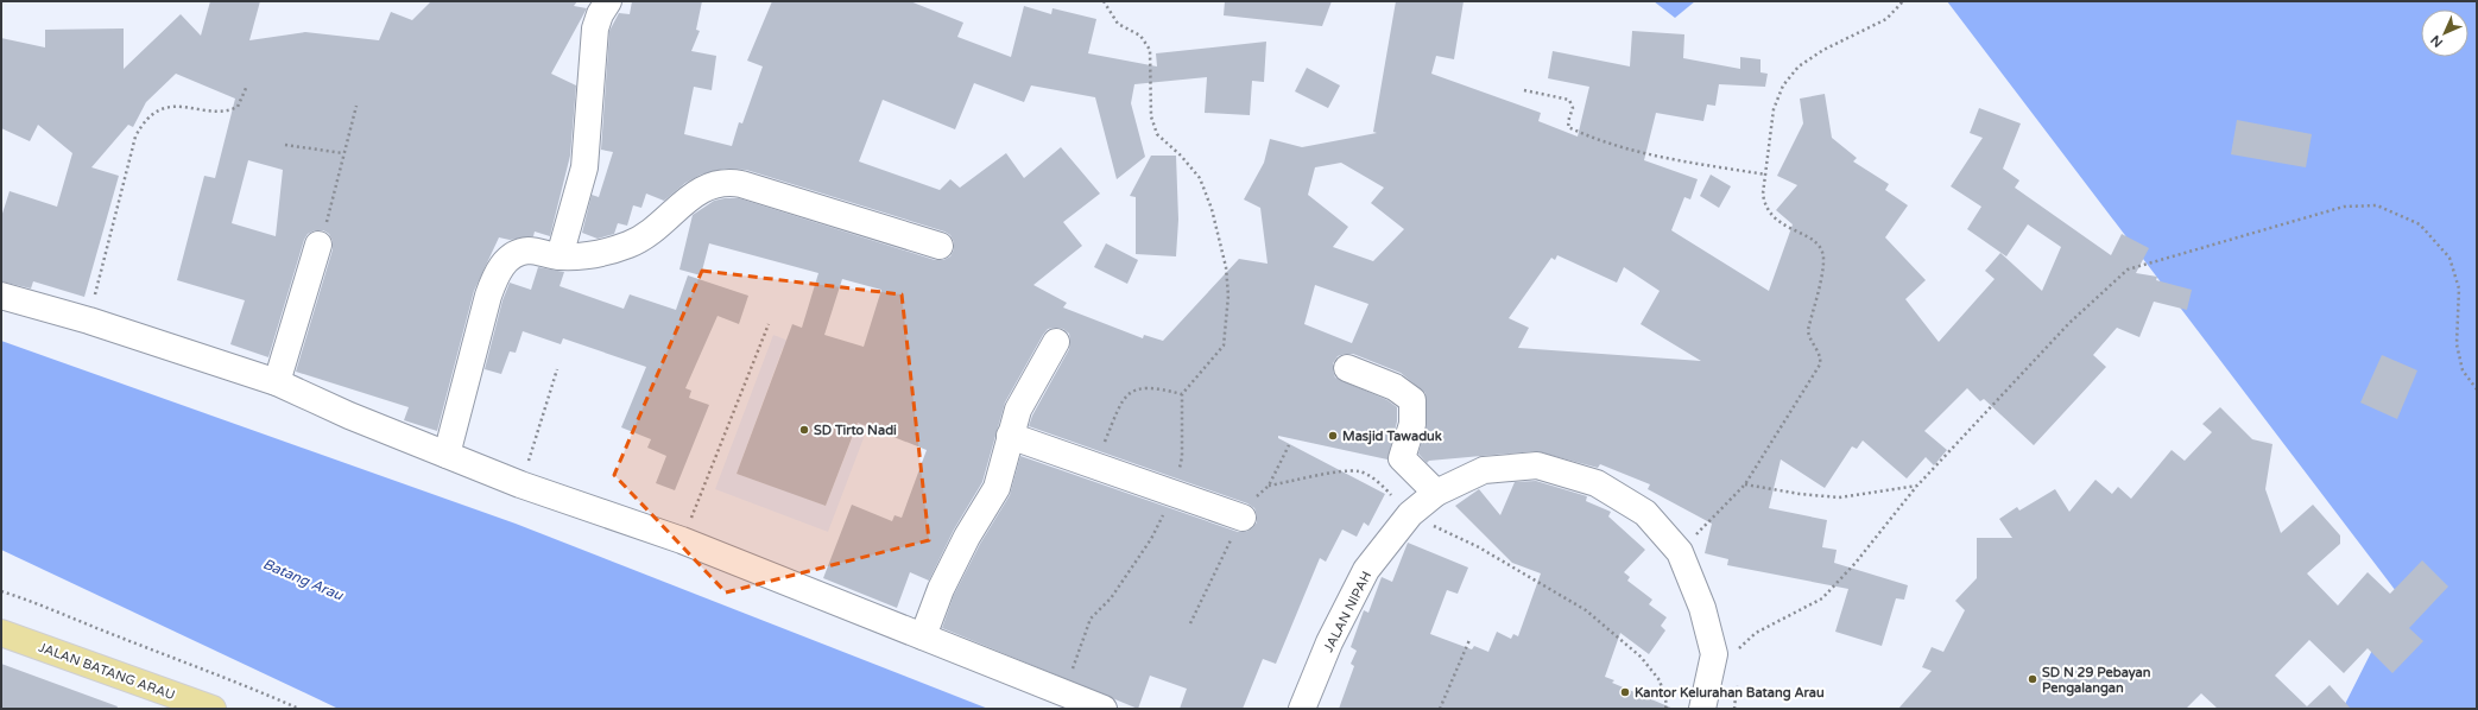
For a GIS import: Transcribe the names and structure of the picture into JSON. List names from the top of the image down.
{
  "streets": {
    "main road": ["JALAN BATANG ARAU"],
    "street": ["JALAN NIPAH"]
  },
  "water": ["Batang Arau"],
  "places": [
    "SD Tirto Nadi",
    "Masjid Tawaduk",
    "SD N 29 Pebayan Pengalangan",
    "Kantor Kelurahan Batang Arau"
  ],
  "north": "bottom left"
}
